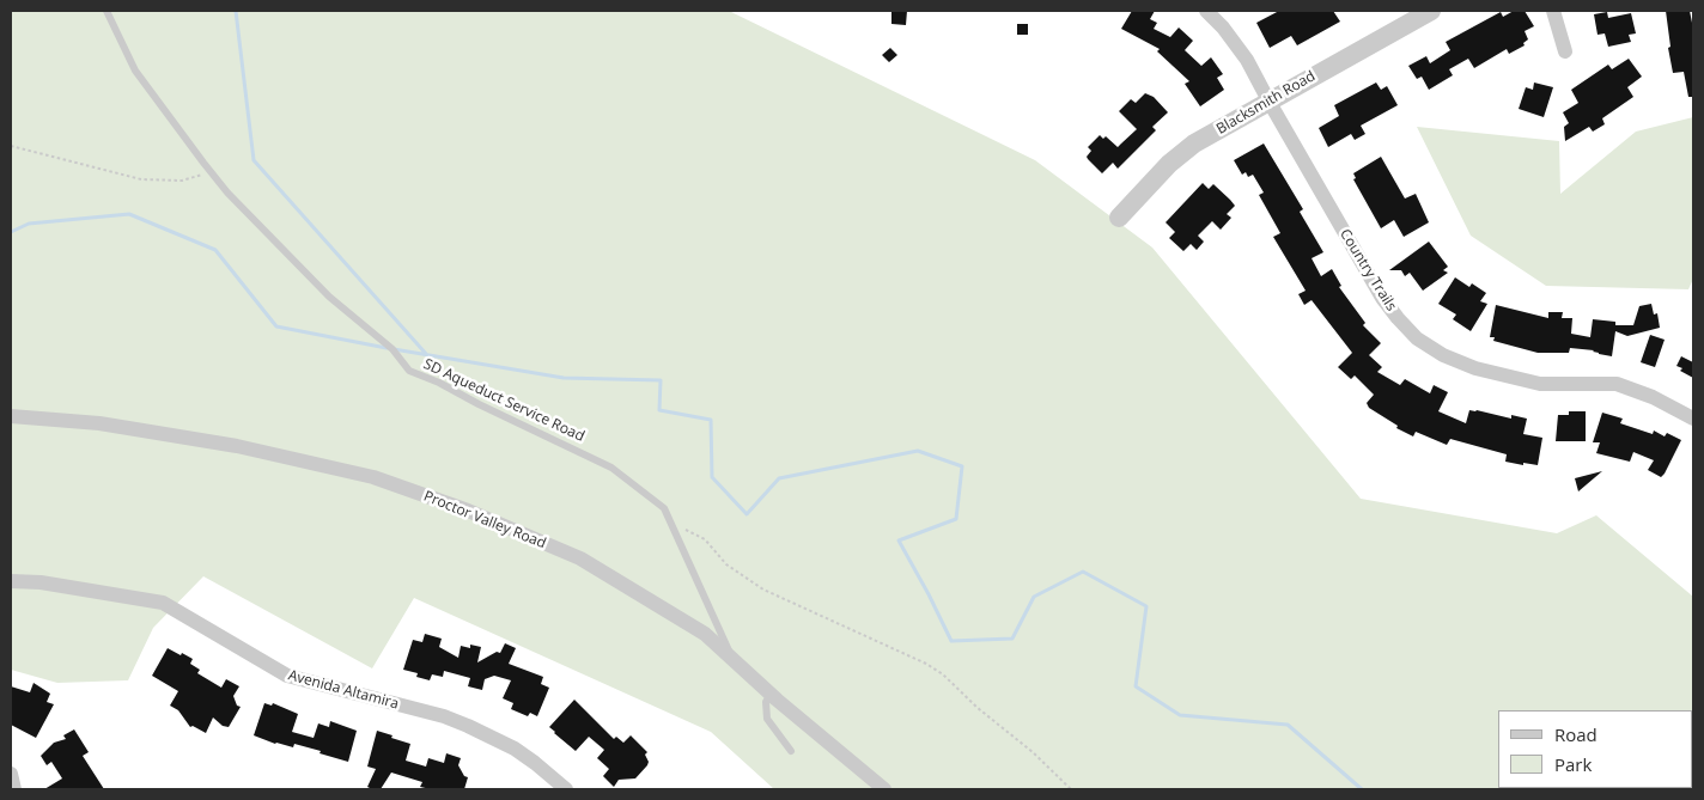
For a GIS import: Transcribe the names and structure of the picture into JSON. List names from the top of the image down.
{
  "streets": {
    "street": [
      "Blacksmith Road",
      "Country Trails",
      "Proctor Valley Road",
      "Avenida Altamira"
    ],
    "lane": ["SD Aqueduct Service Road"]
  },
  "crossings": [
    ["Blacksmith Road", "Country Trails"],
    ["SD Aqueduct Service Road", "Proctor Valley Road"]
  ],
  "legend": ["Road", "Park"]
}
